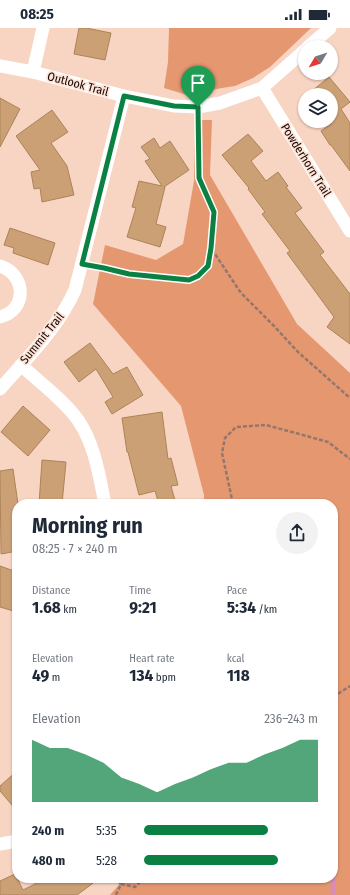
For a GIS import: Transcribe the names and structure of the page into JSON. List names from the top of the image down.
{
  "streets": {
    "street": ["Outlook Trail", "Powderhorn Trail", "Summit Trail"]
  },
  "crossings": [
    ["Outlook Trail", "Powderhorn Trail"],
    ["Outlook Trail", "Summit Trail"]
  ],
  "north": "bottom left",
  "page": {
    "status": "08:25",
    "heading": ["Morning run", "08:25 · 7 × 240 m"],
    "stats": [
      ["Distance", "1.68 km"],
      ["Time", "9:21"],
      ["Pace", "5:34 /km"],
      ["Elevation", "49 m"],
      ["Heart rate", "134 bpm"],
      ["kcal", "118"]
    ],
    "chart": ["Elevation", "236–243 m"],
    "list": [
      {
        "name": "240 m",
        "note": "5:35"
      },
      {
        "name": "480 m",
        "note": "5:28"
      }
    ]
  }
}
